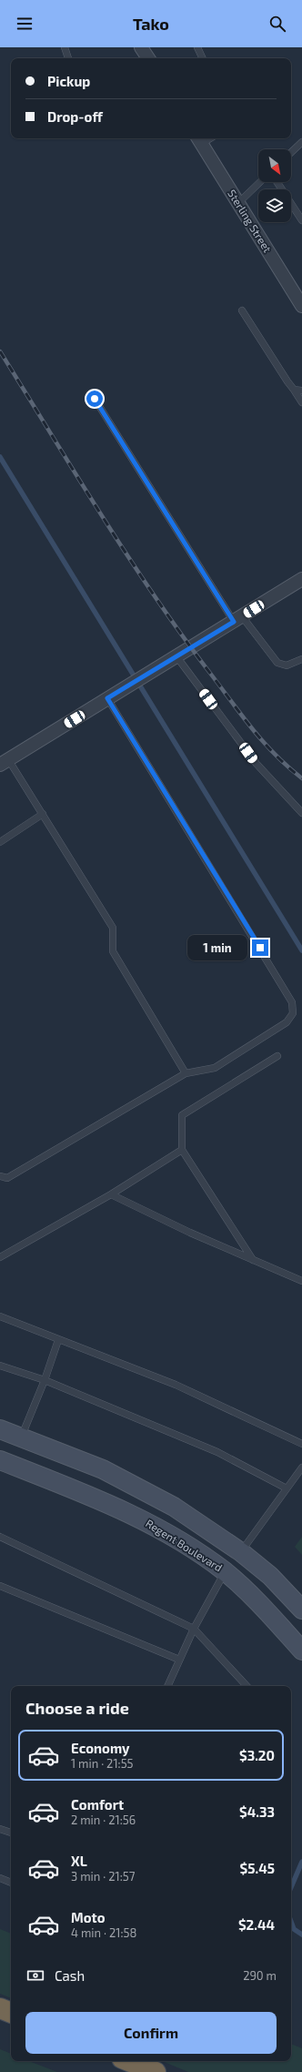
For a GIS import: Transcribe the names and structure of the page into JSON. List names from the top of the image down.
{
  "streets": {
    "street": ["Sterling Street", "Regent Boulevard"]
  },
  "north": "bottom right",
  "page": {
    "header": "Tako",
    "banner": ["Pickup", "Drop-off"],
    "bubble": "1 min",
    "heading": "Choose a ride",
    "list": [
      {
        "name": "Economy",
        "note": "1 min · 21:55",
        "value": "$3.20"
      },
      {
        "name": "Comfort",
        "note": "2 min · 21:56",
        "value": "$4.33"
      },
      {
        "name": "XL",
        "note": "3 min · 21:57",
        "value": "$5.45"
      },
      {
        "name": "Moto",
        "note": "4 min · 21:58",
        "value": "$2.44"
      }
    ],
    "pay": ["Cash", "290 m"],
    "buttons": "Confirm"
  }
}
